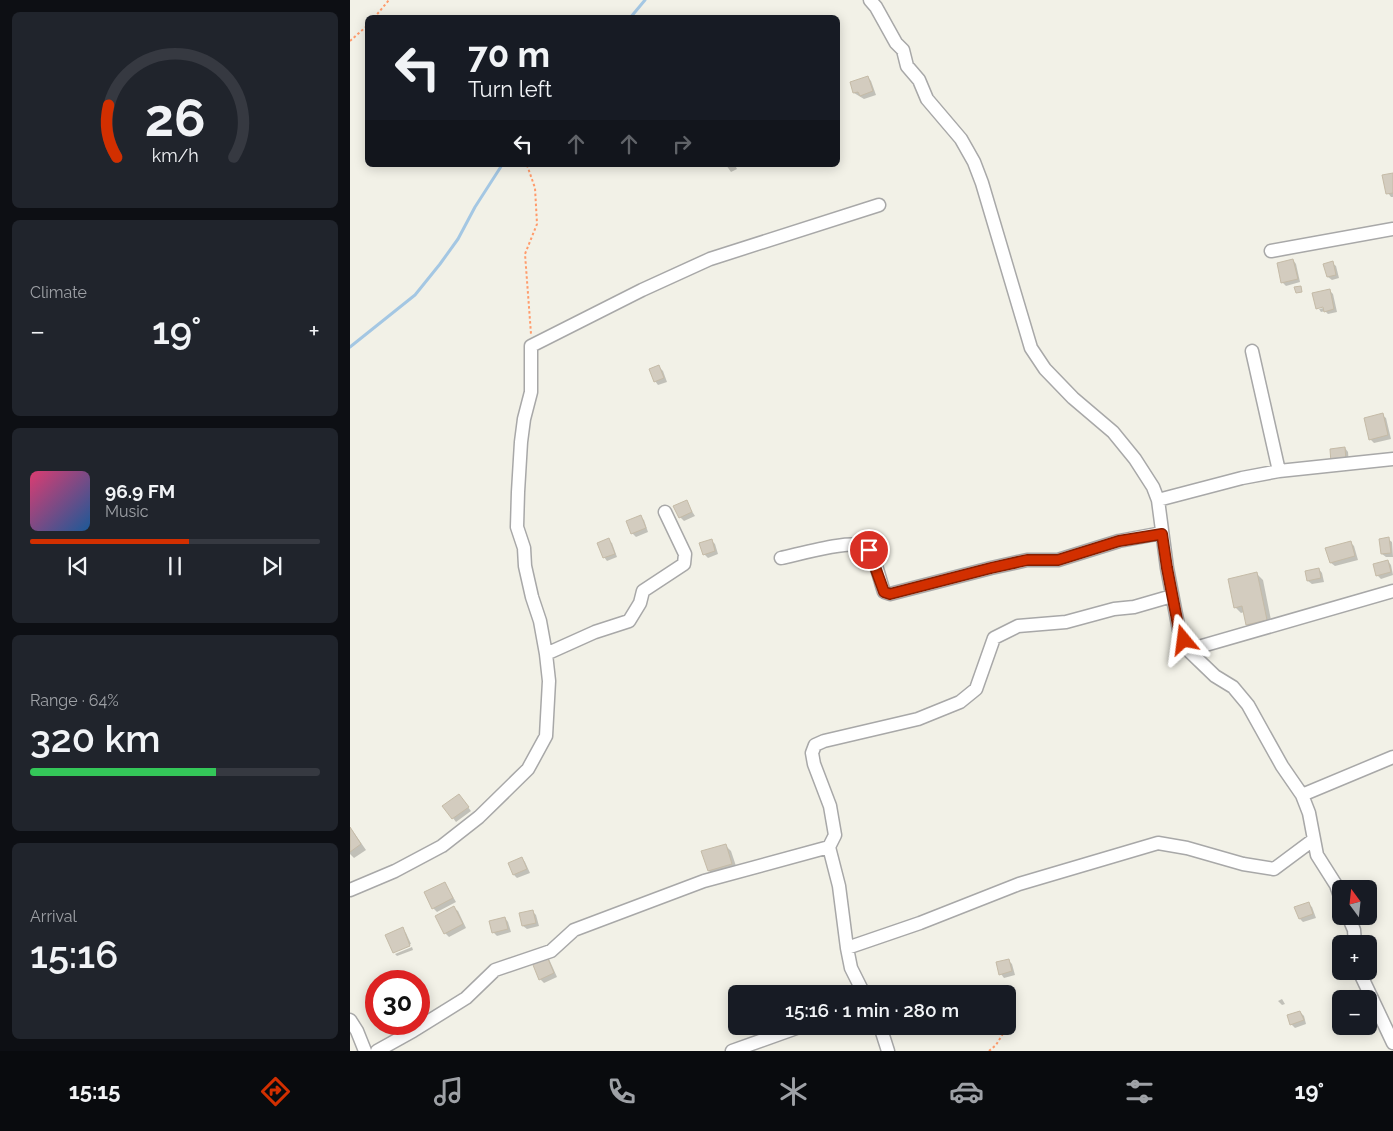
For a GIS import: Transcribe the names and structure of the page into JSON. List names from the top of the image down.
{
  "north": "top",
  "page": {
    "turn": ["70 m", "Turn left"],
    "tile": [
      "Climate",
      ["Range · 64%", "320 km"],
      ["Arrival", "15:16"]
    ],
    "heat": ["−", "19°", "+"],
    "song": ["96.9 FM", "Music"],
    "map_buttons": ["+", "−"],
    "limit": "30",
    "trip": "15:16 · 1 min · 280 m",
    "tabs": ["15:15", "19°"],
    "gauge": ["26", "km/h"]
  }
}
